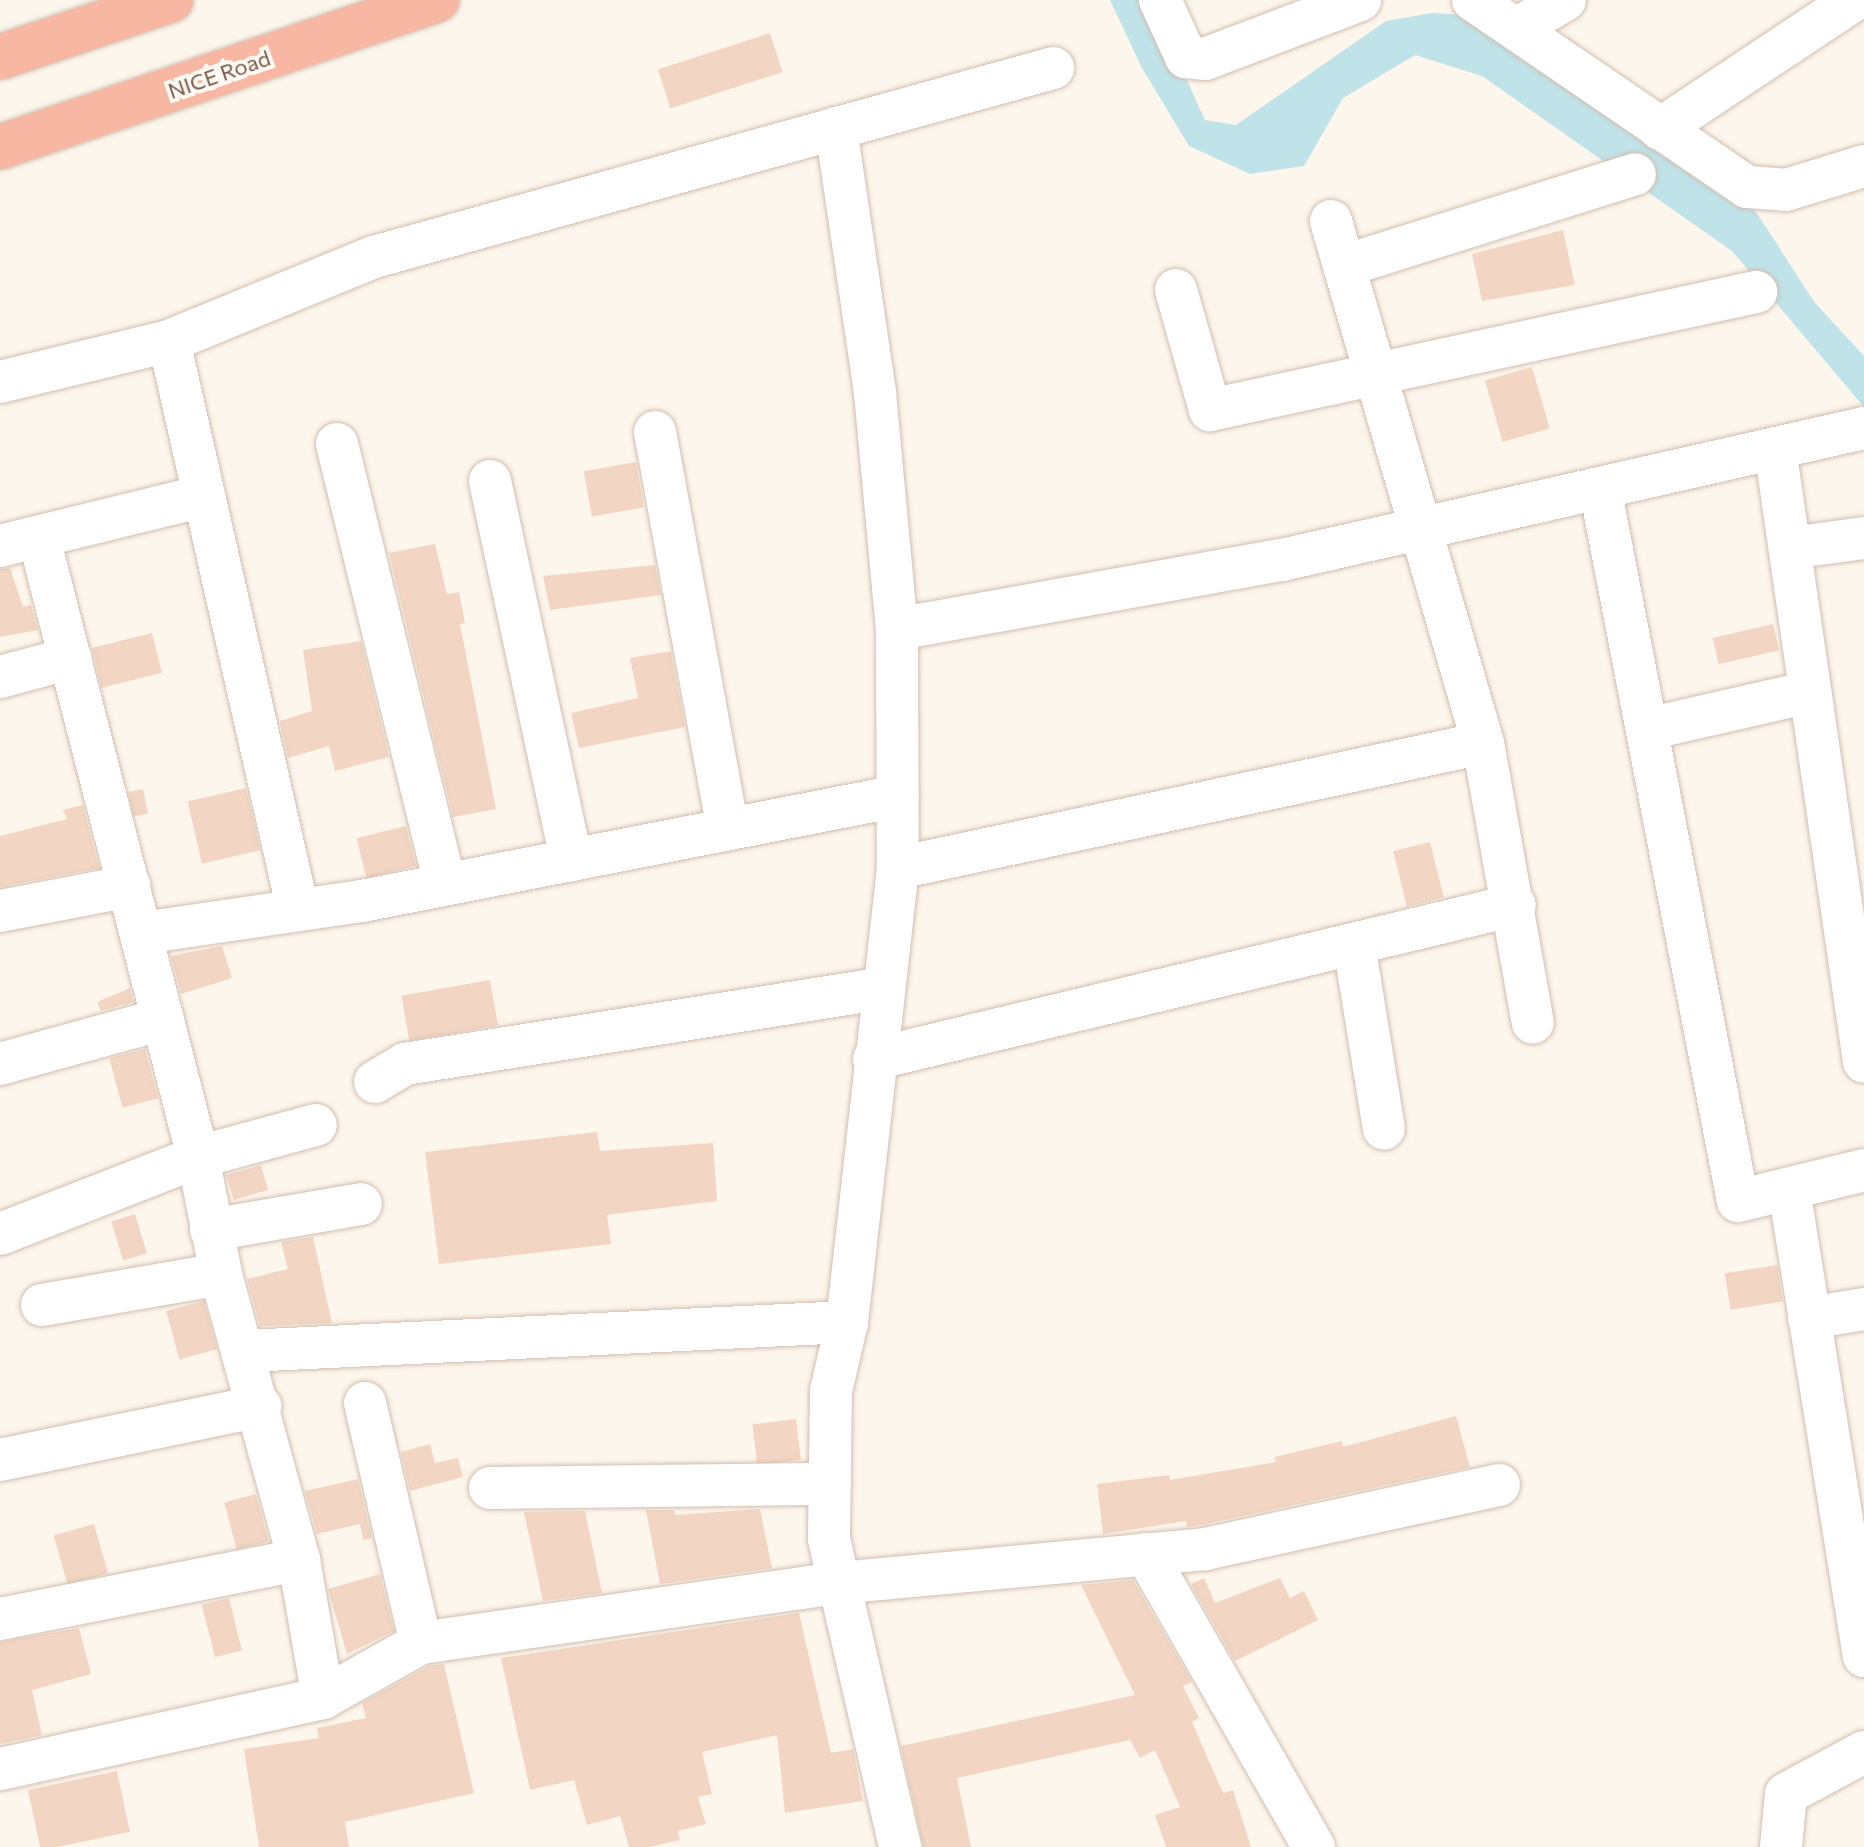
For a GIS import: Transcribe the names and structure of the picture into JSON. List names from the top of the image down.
{
  "streets": {
    "highway": ["NICE Road"]
  }
}
